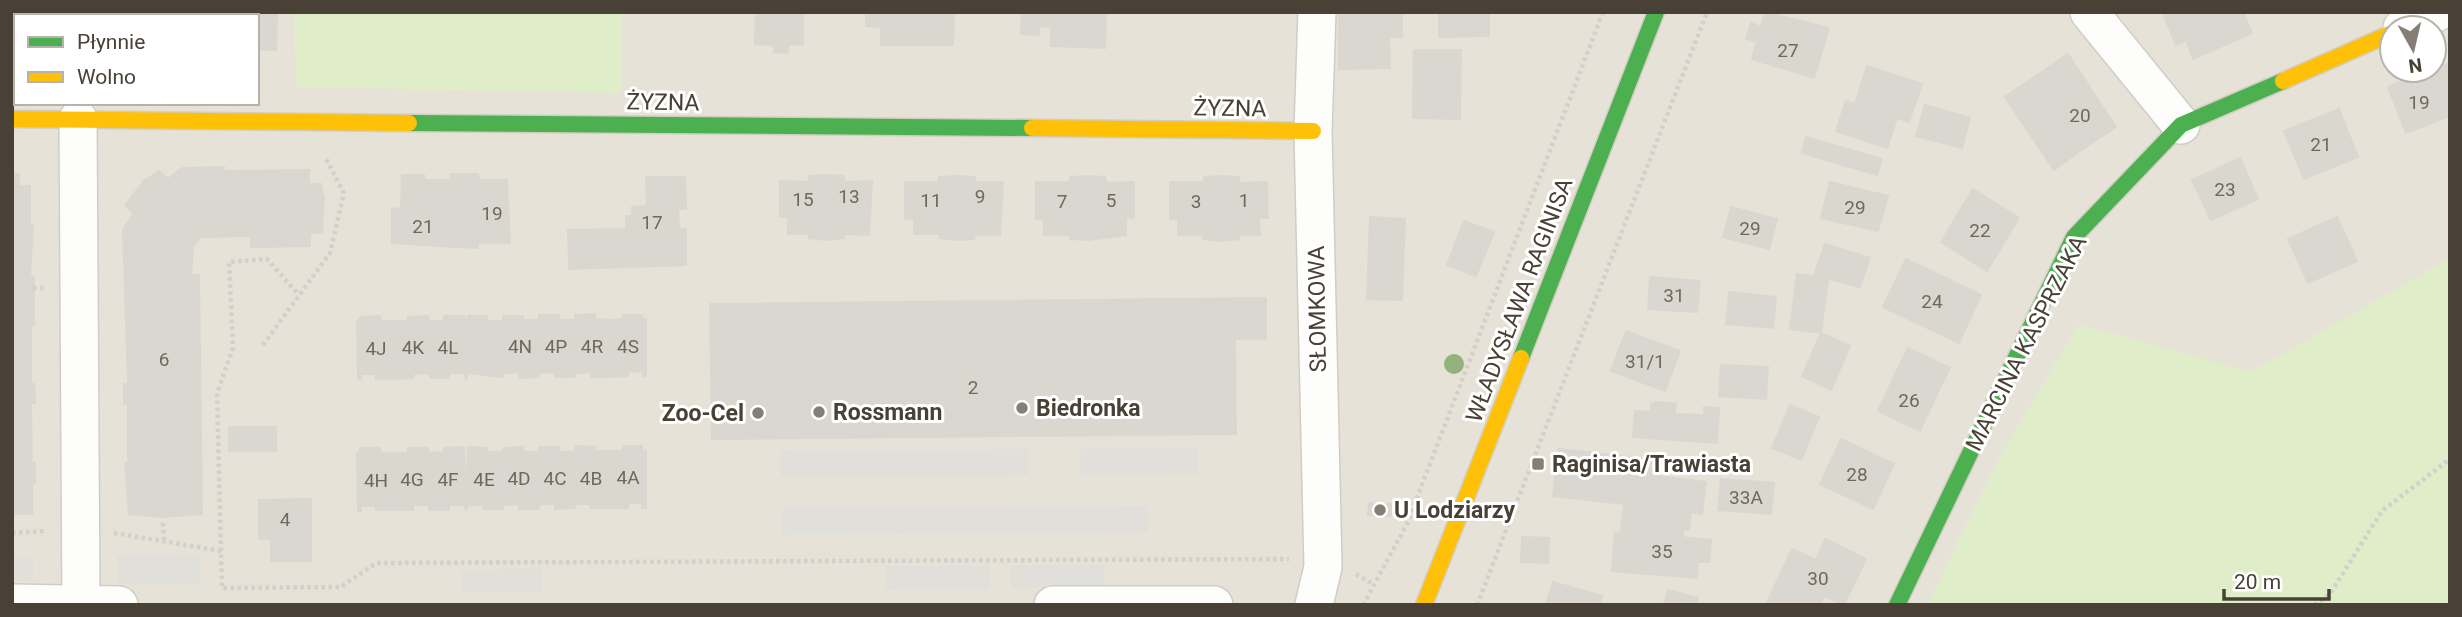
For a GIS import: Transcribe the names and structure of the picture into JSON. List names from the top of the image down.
{
  "streets": {
    "street": [
      "ŻYZNA",
      "WŁADYSŁAWA RAGINISA",
      "SŁOMKOWA",
      "MARCINA KASPRZAKA"
    ]
  },
  "crossings": [
    ["ŻYZNA", "SŁOMKOWA"]
  ],
  "places": {
    "other": [
      "Biedronka",
      "Rossmann",
      "Zoo-Cel",
      "U Lodziarzy"
    ],
    "transit": ["Raginisa/Trawiasta"]
  },
  "house_numbers": [
    "27",
    "19",
    "20",
    "21",
    "23",
    "13",
    "9",
    "15",
    "11",
    "5",
    "1",
    "7",
    "3",
    "29",
    "19",
    "17",
    "21",
    "29",
    "22",
    "31",
    "24",
    "4N",
    "4P",
    "4R",
    "4S",
    "4K",
    "4L",
    "4J",
    "6",
    "31/1",
    "2",
    "26",
    "28",
    "4A",
    "4D",
    "4C",
    "4B",
    "4G",
    "4F",
    "4E",
    "4H",
    "33A",
    "4",
    "35",
    "30"
  ],
  "legend": ["Płynnie", "Wolno"],
  "scale_bar": "20 m",
  "north": "bottom"
}
